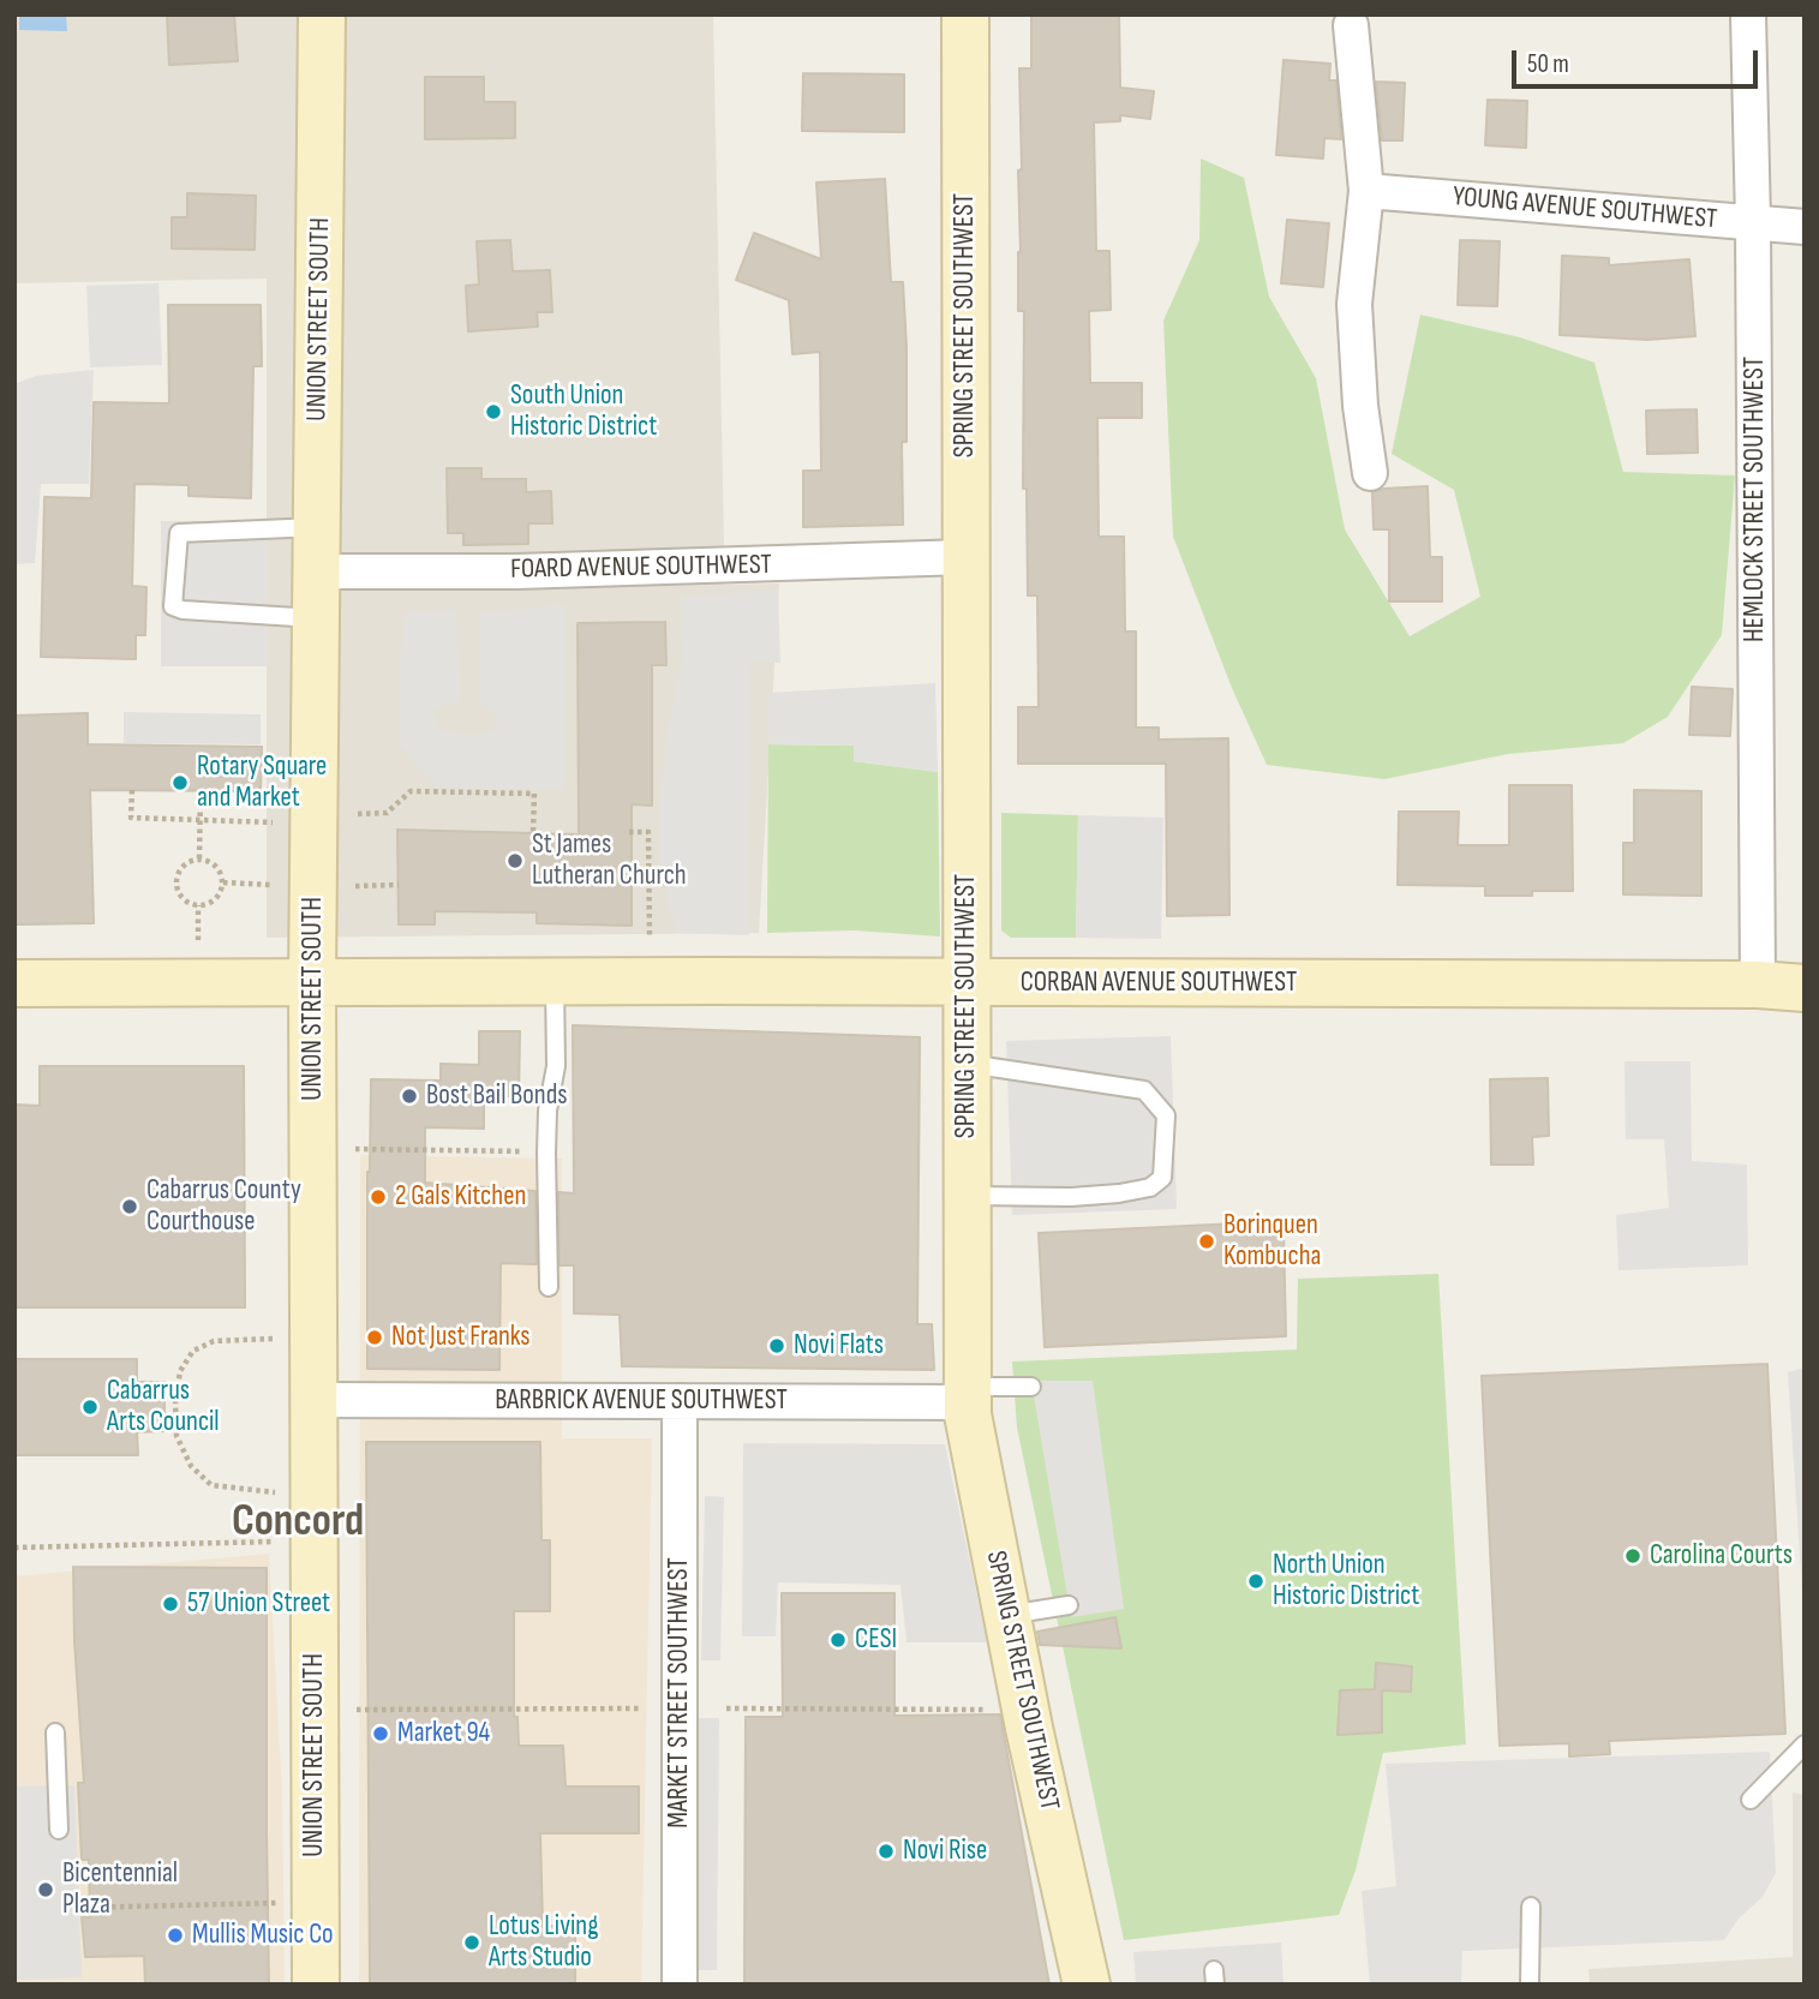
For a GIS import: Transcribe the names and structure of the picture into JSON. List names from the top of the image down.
{
  "streets": {
    "street": [
      "YOUNG AVENUE SOUTHWEST",
      "UNION STREET SOUTH",
      "SPRING STREET SOUTHWEST",
      "HEMLOCK STREET SOUTHWEST",
      "FOARD AVENUE SOUTHWEST",
      "CORBAN AVENUE SOUTHWEST",
      "BARBRICK AVENUE SOUTHWEST",
      "MARKET STREET SOUTHWEST"
    ]
  },
  "crossings": [
    ["YOUNG AVENUE SOUTHWEST", "HEMLOCK STREET SOUTHWEST"],
    ["UNION STREET SOUTH", "FOARD AVENUE SOUTHWEST"],
    ["UNION STREET SOUTH", "CORBAN AVENUE SOUTHWEST"],
    ["UNION STREET SOUTH", "BARBRICK AVENUE SOUTHWEST"],
    ["SPRING STREET SOUTHWEST", "FOARD AVENUE SOUTHWEST"],
    ["SPRING STREET SOUTHWEST", "CORBAN AVENUE SOUTHWEST"],
    ["SPRING STREET SOUTHWEST", "BARBRICK AVENUE SOUTHWEST"],
    ["HEMLOCK STREET SOUTHWEST", "CORBAN AVENUE SOUTHWEST"],
    ["BARBRICK AVENUE SOUTHWEST", "MARKET STREET SOUTHWEST"]
  ],
  "districts": ["Concord"],
  "places": [
    "South Union Historic District",
    "Rotary Square and Market",
    "St James Lutheran Church",
    "Bost Bail Bonds",
    "2 Gals Kitchen",
    "Cabarrus County Courthouse",
    "Borinquen Kombucha",
    "Not Just Franks",
    "Novi Flats",
    "Cabarrus Arts Council",
    "Carolina Courts",
    "North Union Historic District",
    "57 Union Street",
    "CESI",
    "Market 94",
    "Novi Rise",
    "Bicentennial Plaza",
    "Mullis Music Co",
    "Lotus Living Arts Studio"
  ],
  "scale_bar": "50 m"
}
